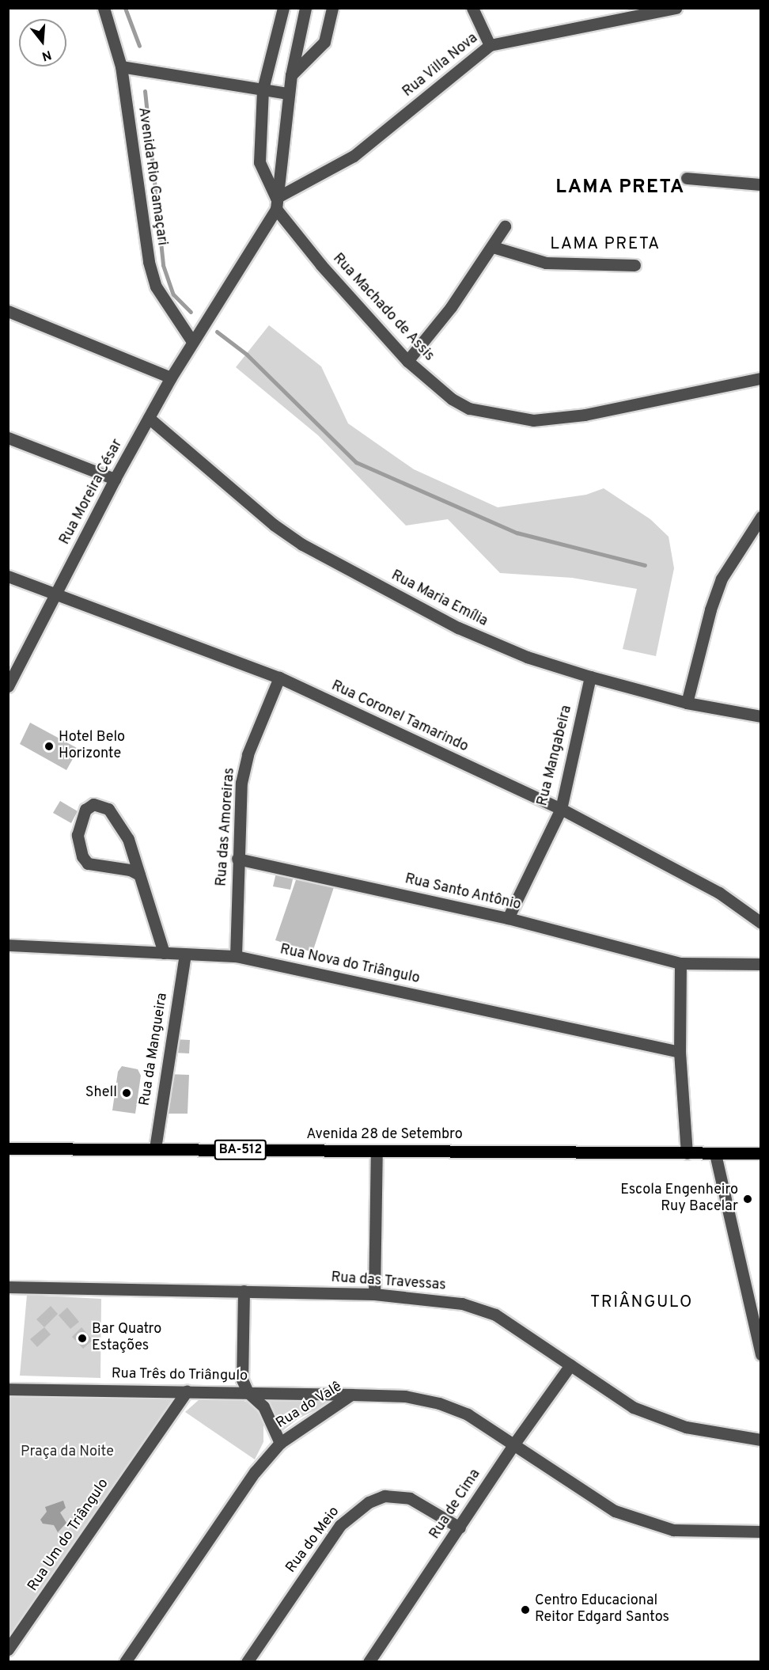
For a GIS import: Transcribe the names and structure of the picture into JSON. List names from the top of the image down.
{
  "streets": {
    "main road": ["Avenida 28 de Setembro", "BA-512"],
    "street": [
      "Rua Villa Nova",
      "Avenida Rio Camaçari",
      "Rua Machado de Assis",
      "Rua Moreira César",
      "Rua Maria Emília",
      "Rua Coronel Tamarindo",
      "Rua Mangabeira",
      "Rua das Amoreiras",
      "Rua Santo Antônio",
      "Rua Nova do Triângulo",
      "Rua da Mangueira",
      "Rua das Travessas",
      "Rua Três do Triângulo",
      "Rua do Valê",
      "Rua de Cima",
      "Rua Um do Triângulo",
      "Rua do Meio"
    ]
  },
  "crossings": [
    ["Rua Villa Nova", "Rua Machado de Assis"],
    ["Rua Villa Nova", "Rua Moreira César"],
    ["Avenida Rio Camaçari", "Rua Moreira César"],
    ["Rua Machado de Assis", "Rua Moreira César"],
    ["Rua Moreira César", "Rua Maria Emília"],
    ["Rua Moreira César", "Rua Coronel Tamarindo"],
    ["Rua Maria Emília", "Rua Mangabeira"],
    ["Rua Coronel Tamarindo", "Rua Mangabeira"],
    ["Rua Coronel Tamarindo", "Rua das Amoreiras"],
    ["Rua Mangabeira", "Rua Santo Antônio"],
    ["Rua das Amoreiras", "Rua Santo Antônio"],
    ["Rua das Amoreiras", "Rua Nova do Triângulo"],
    ["Rua Nova do Triângulo", "Rua da Mangueira"],
    ["Rua da Mangueira", "Avenida 28 de Setembro"],
    ["Rua das Travessas", "Rua de Cima"],
    ["Rua Três do Triângulo", "Rua do Valê"],
    ["Rua Três do Triângulo", "Rua Um do Triângulo"],
    ["Rua do Valê", "Rua de Cima"],
    ["Rua de Cima", "Rua do Meio"]
  ],
  "districts": ["LAMA PRETA", "LAMA PRETA", "TRIÂNGULO"],
  "parks": ["Praça da Noite"],
  "places": [
    "Hotel Belo Horizonte",
    "Shell",
    "Escola Engenheiro Ruy Bacelar",
    "Bar Quatro Estações",
    "Centro Educacional Reitor Edgard Santos"
  ],
  "north": "bottom"
}
